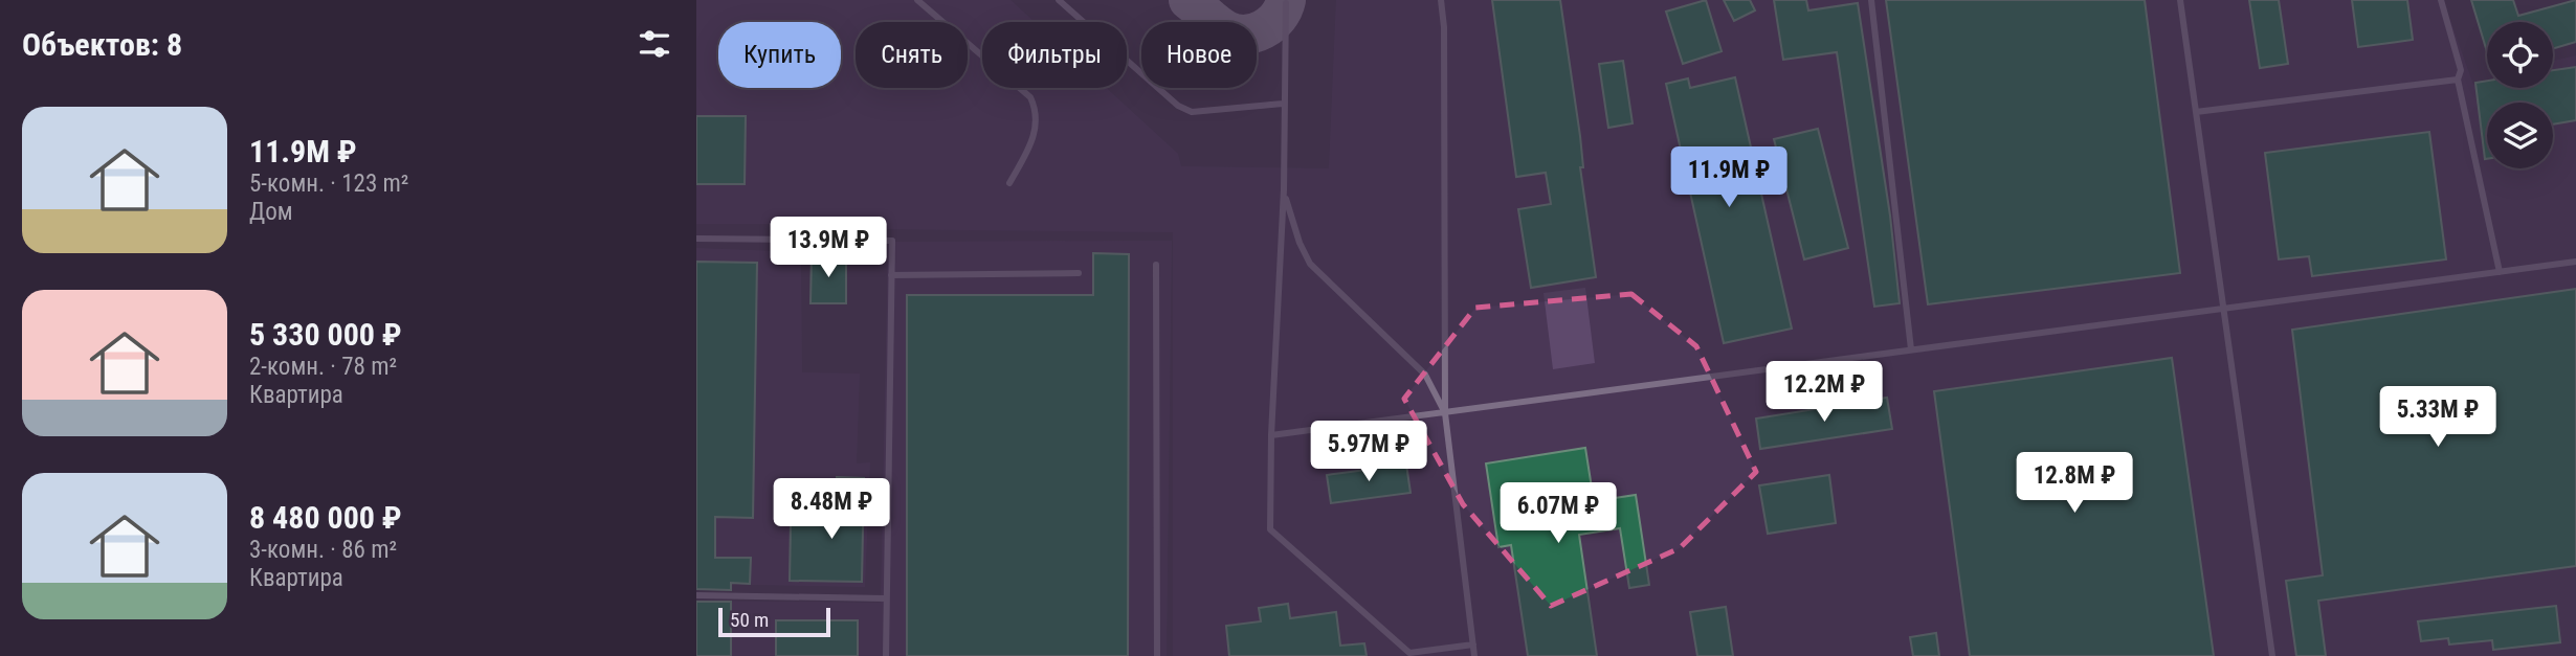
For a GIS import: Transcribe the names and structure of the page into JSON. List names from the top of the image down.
{
  "scale_bar": "50 m",
  "page": {
    "heading": "Объектов: 8",
    "chip": [
      "Купить",
      "Снять",
      "Фильтры",
      "Новое"
    ],
    "list": [
      {
        "name": "11.9M ₽",
        "note": "5-комн. · 123 m² · Дом"
      },
      {
        "name": "5 330 000 ₽",
        "note": "2-комн. · 78 m² · Квартира"
      },
      {
        "name": "8 480 000 ₽",
        "note": "3-комн. · 86 m² · Квартира"
      }
    ],
    "price": [
      "11.9M ₽",
      "13.9M ₽",
      "12.2M ₽",
      "5.33M ₽",
      "5.97M ₽",
      "12.8M ₽",
      "8.48M ₽",
      "6.07M ₽"
    ],
    "scale": "50 m"
  }
}
